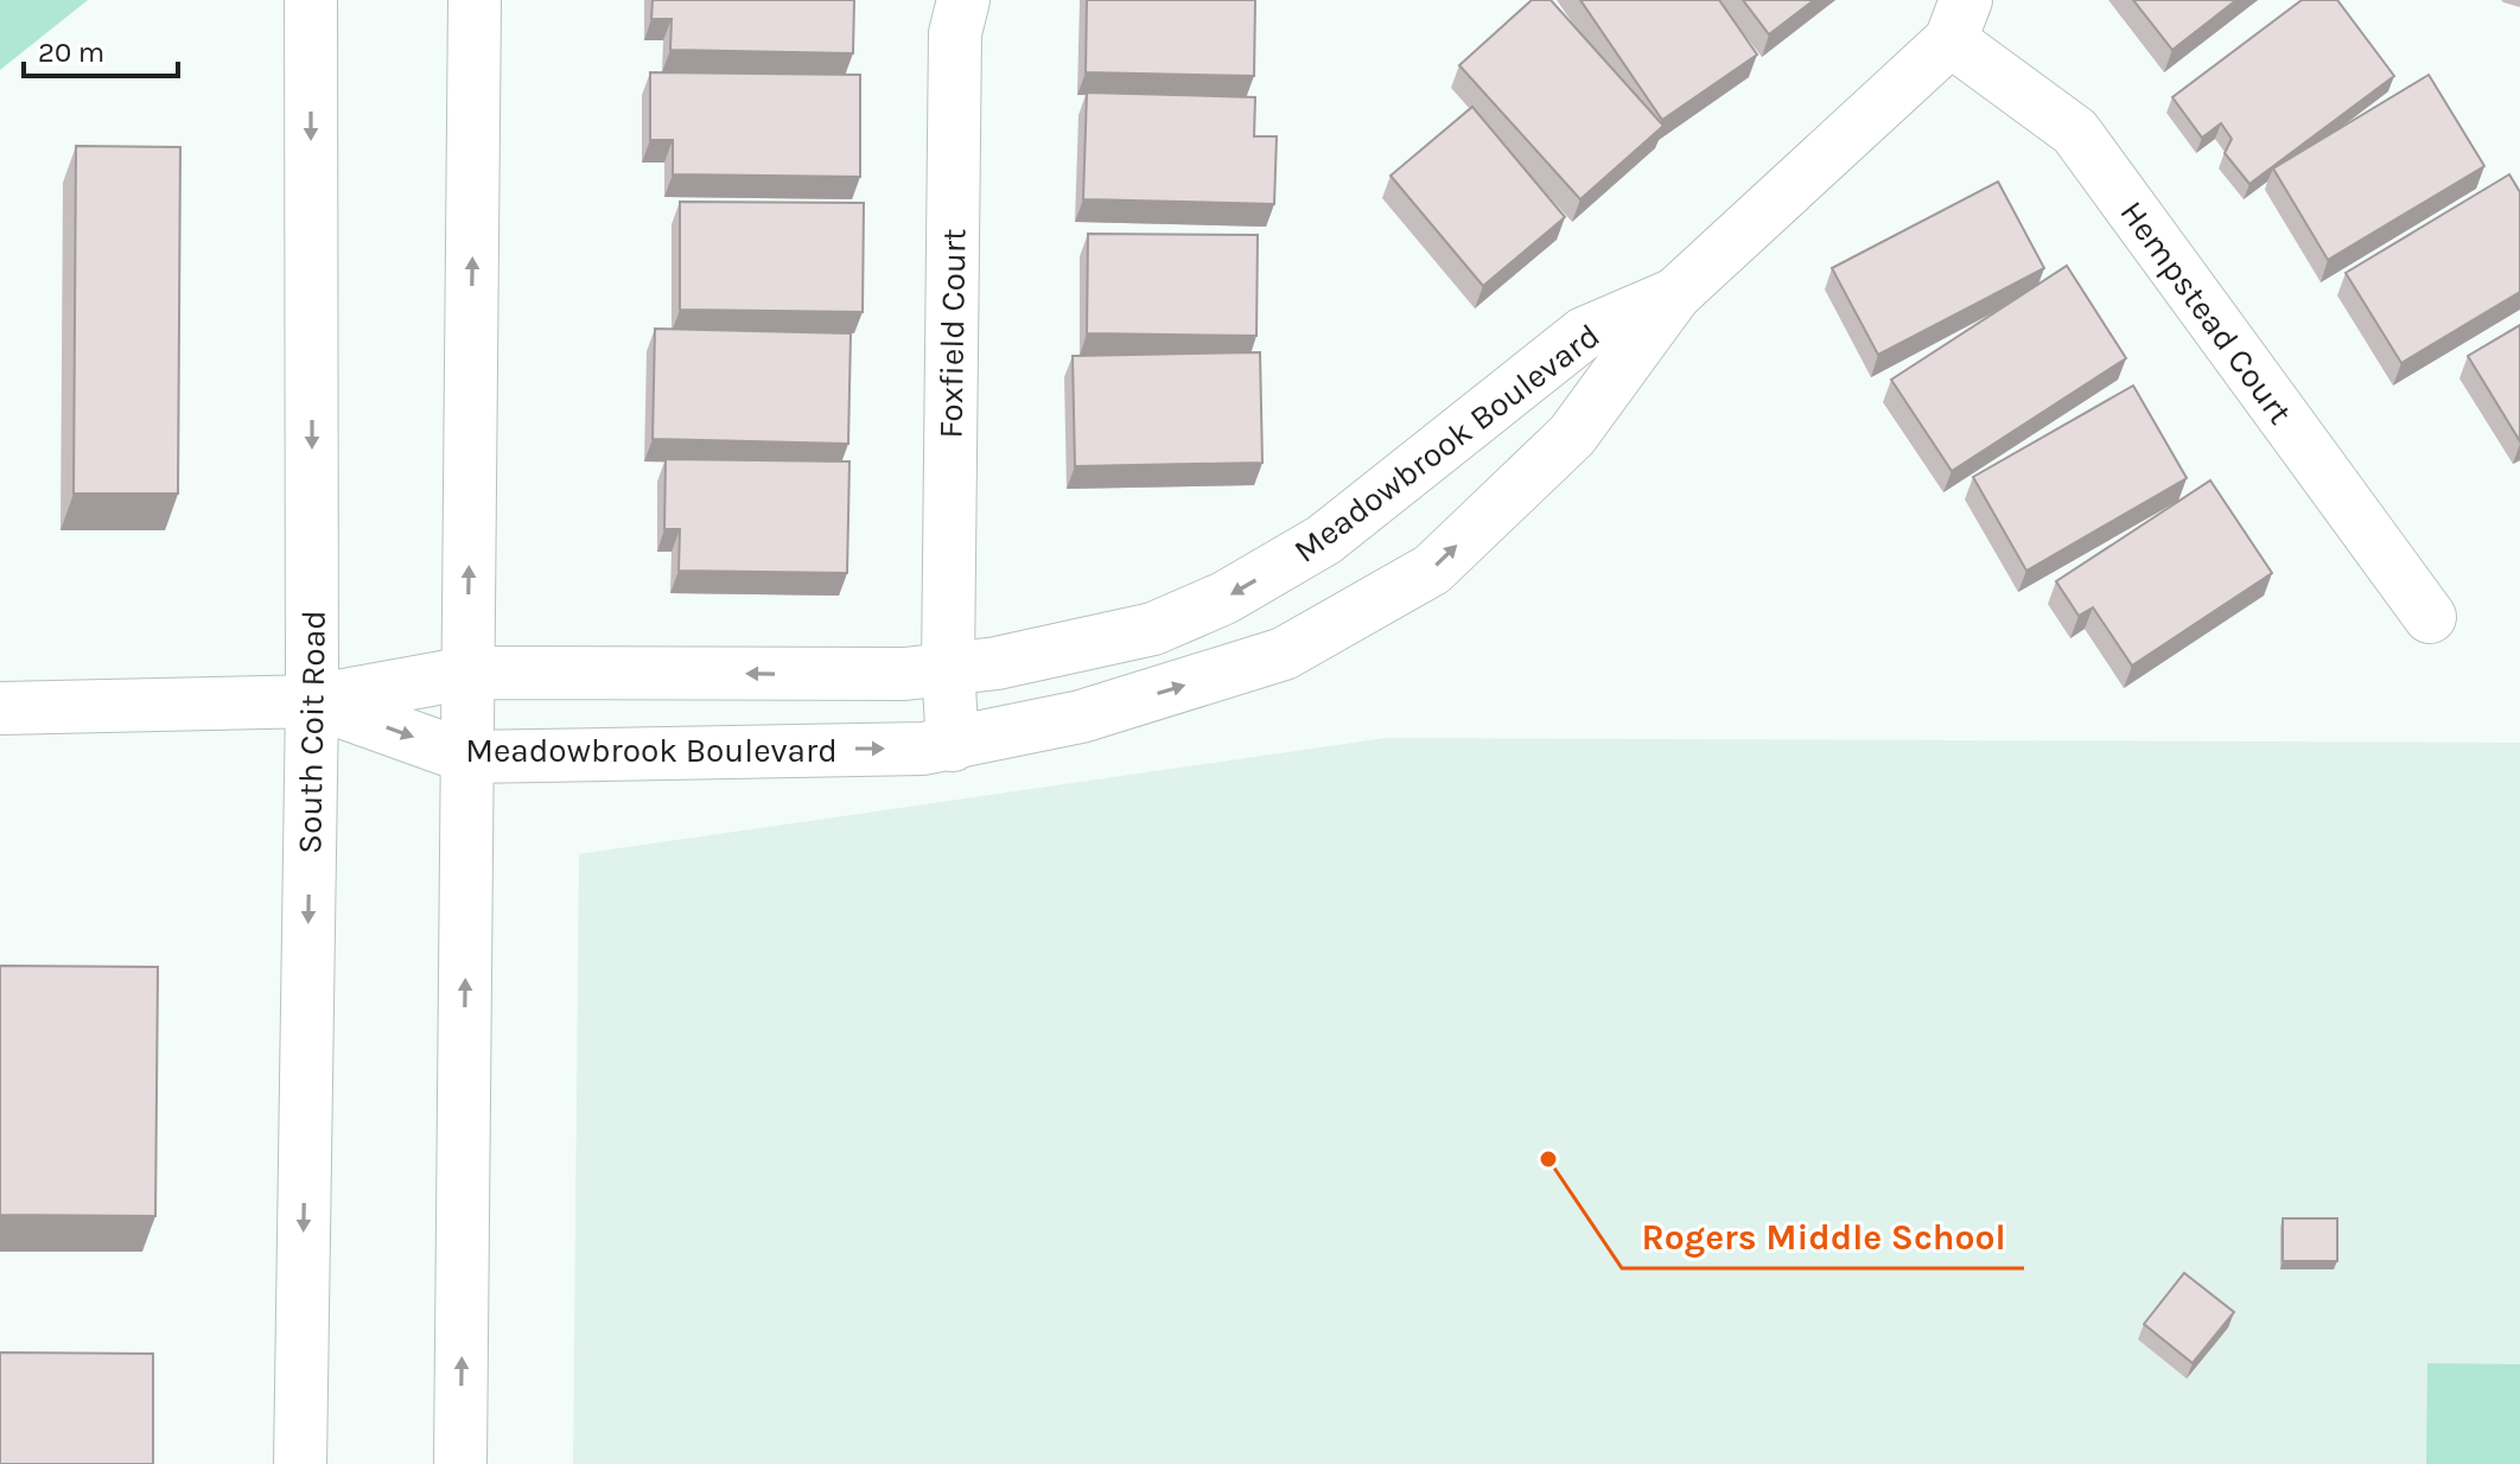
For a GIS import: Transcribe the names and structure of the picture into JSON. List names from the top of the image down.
{
  "streets": {
    "street": [
      "Hempstead Court",
      "Foxfield Court",
      "Meadowbrook Boulevard",
      "South Coit Road"
    ]
  },
  "crossings": [
    ["Hempstead Court", "Meadowbrook Boulevard"],
    ["Foxfield Court", "Meadowbrook Boulevard"],
    ["Meadowbrook Boulevard", "South Coit Road"]
  ],
  "places": ["Rogers Middle School"],
  "scale_bar": "20 m"
}
